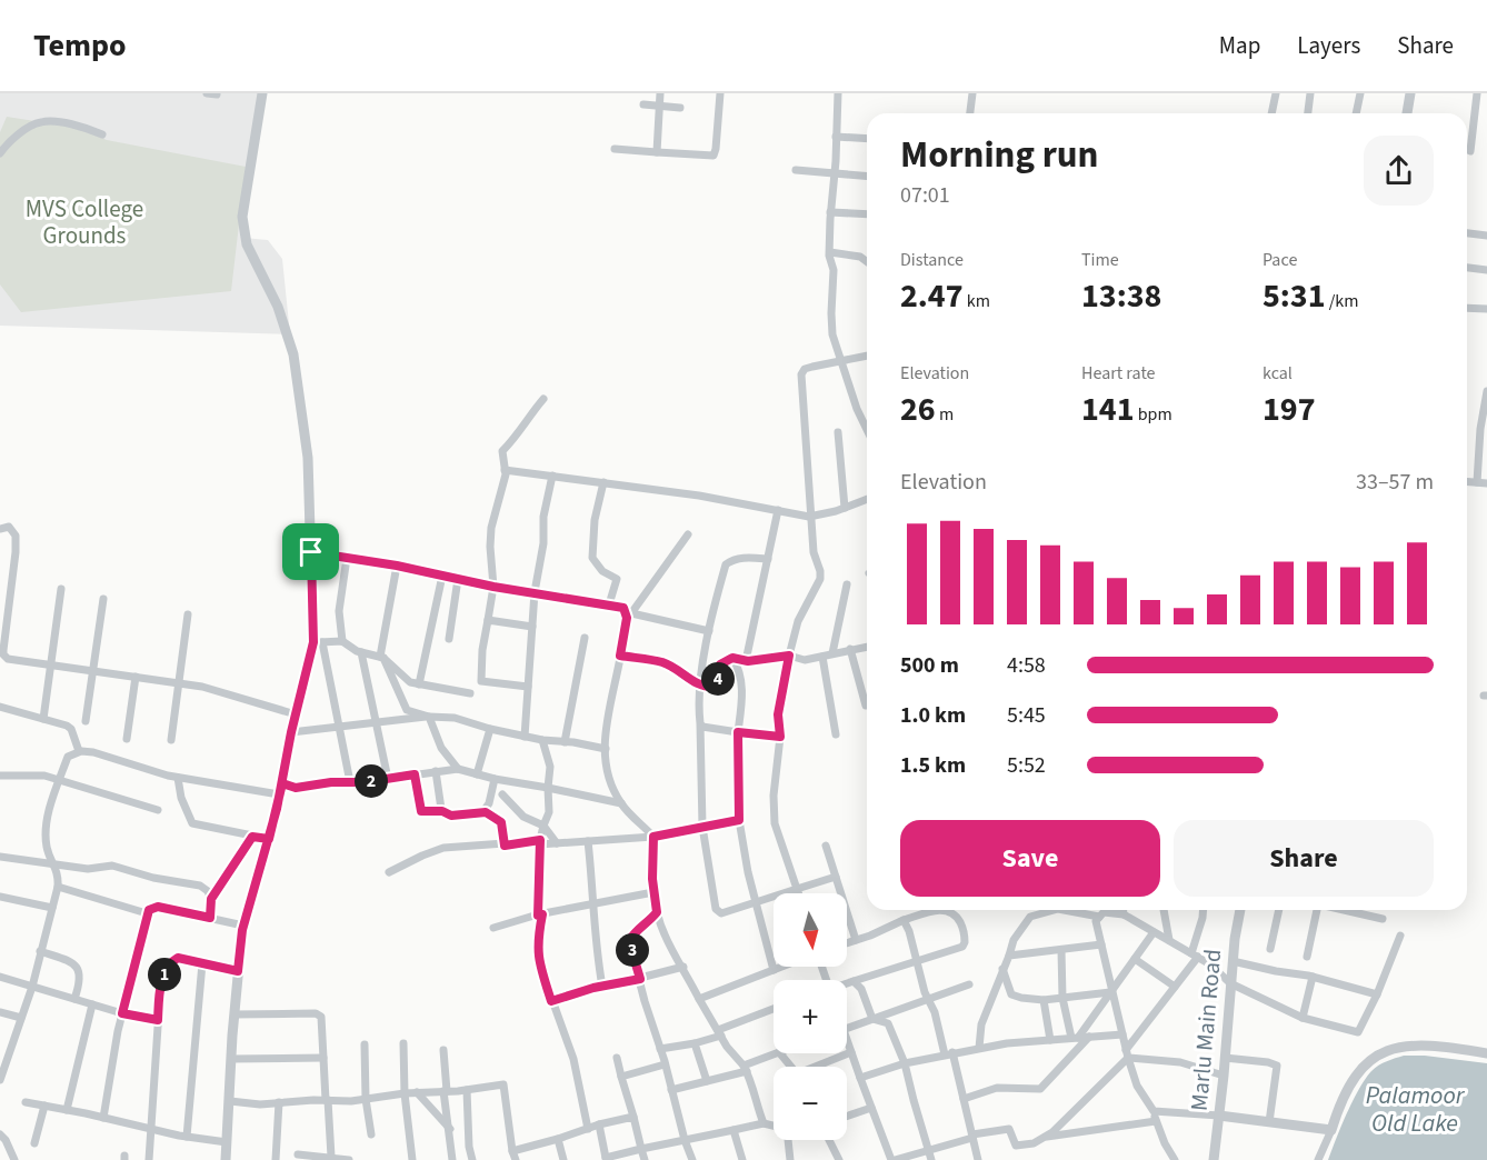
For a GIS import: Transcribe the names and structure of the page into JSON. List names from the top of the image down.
{
  "streets": {
    "street": ["Marlu Main Road"]
  },
  "water": ["Palamoor Old Lake"],
  "parks": ["MVS College Grounds"],
  "north": "bottom",
  "page": {
    "header": "Tempo",
    "nav": ["Map", "Layers", "Share"],
    "heading": ["Morning run", "07:01"],
    "stats": [
      ["Distance", "2.47 km"],
      ["Time", "13:38"],
      ["Pace", "5:31 /km"],
      ["Elevation", "26 m"],
      ["Heart rate", "141 bpm"],
      ["kcal", "197"]
    ],
    "chart": ["Elevation", "33–57 m"],
    "list": [
      {
        "name": "500 m",
        "note": "4:58"
      },
      {
        "name": "1.0 km",
        "note": "5:45"
      },
      {
        "name": "1.5 km",
        "note": "5:52"
      }
    ],
    "pins": [
      "4",
      "2",
      "3",
      "1"
    ],
    "buttons": ["Save", "Share"],
    "map_buttons": ["+", "−"]
  }
}
